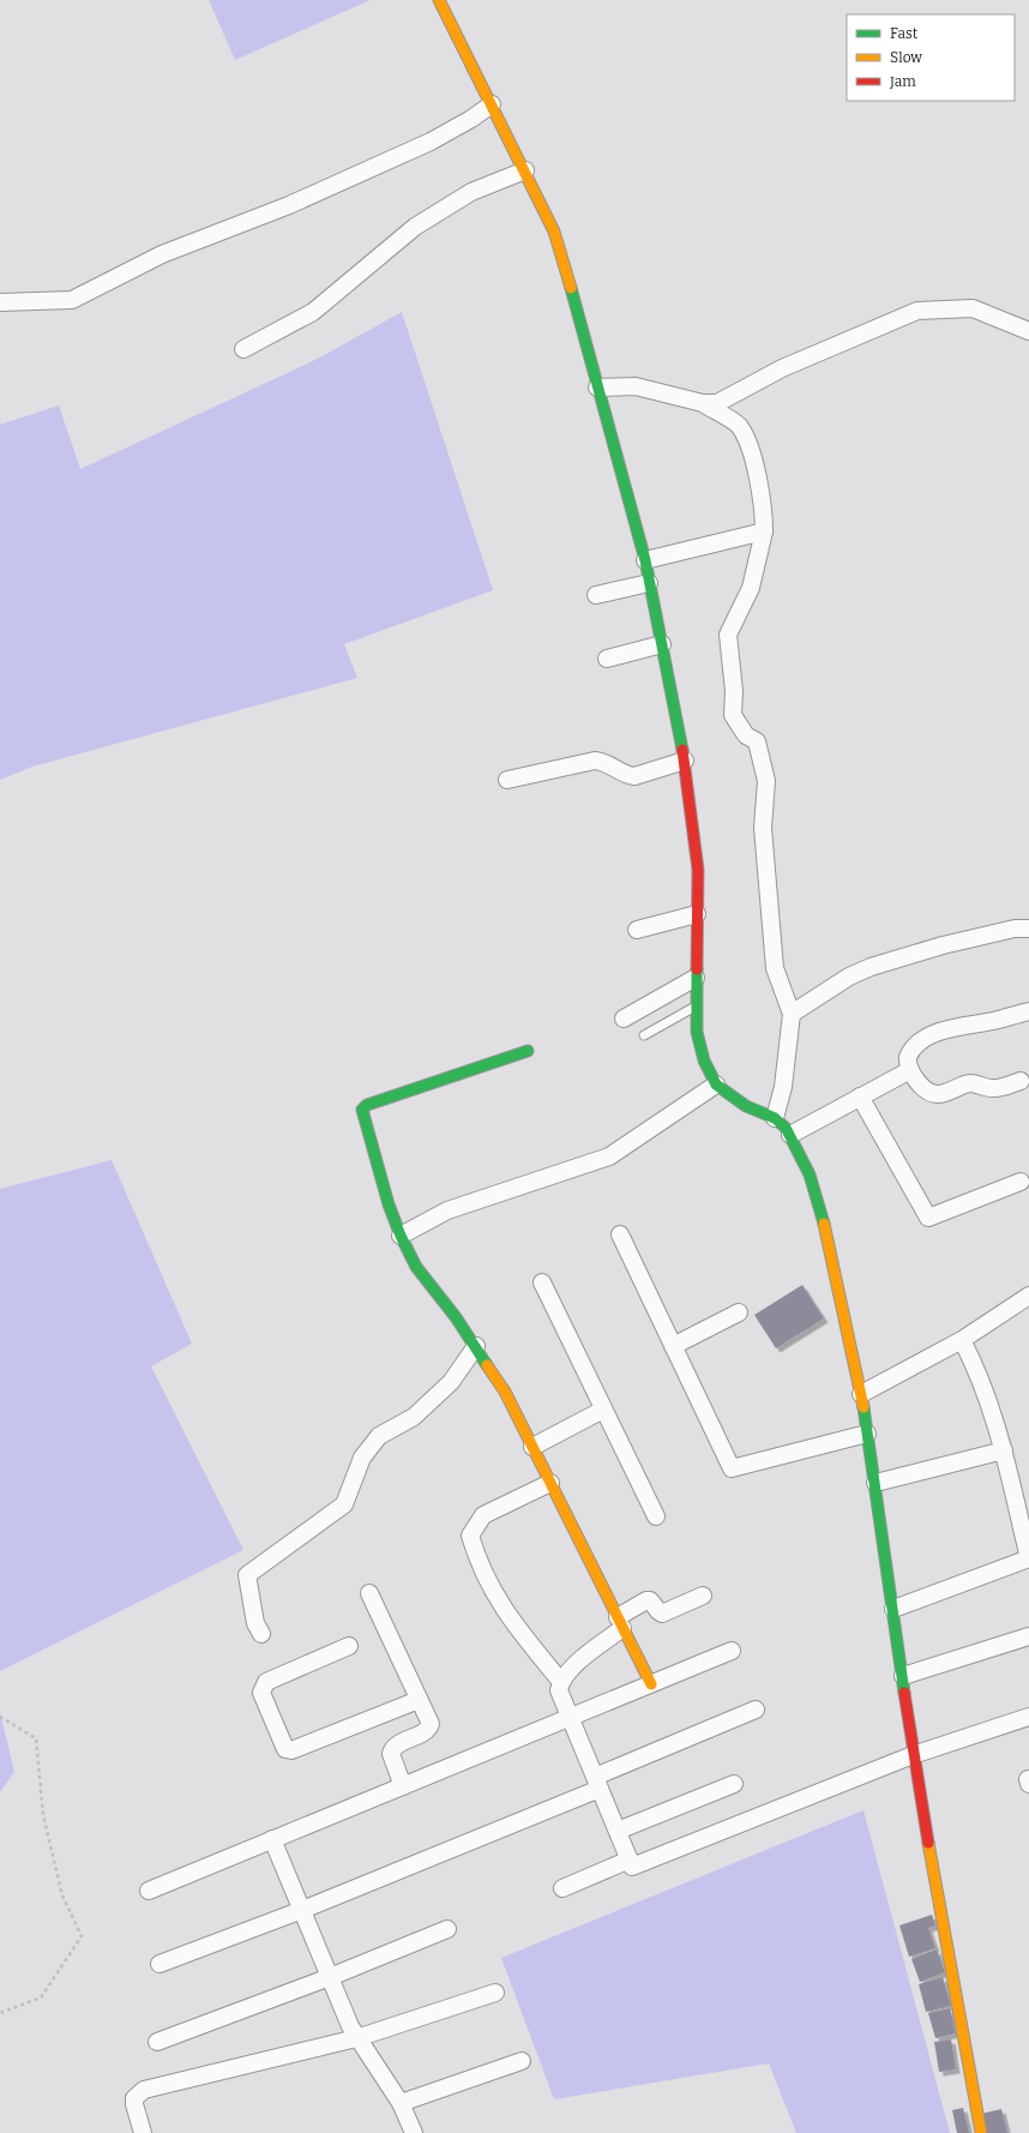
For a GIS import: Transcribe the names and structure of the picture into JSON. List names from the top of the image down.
{
  "legend": ["Fast", "Slow", "Jam"]
}
